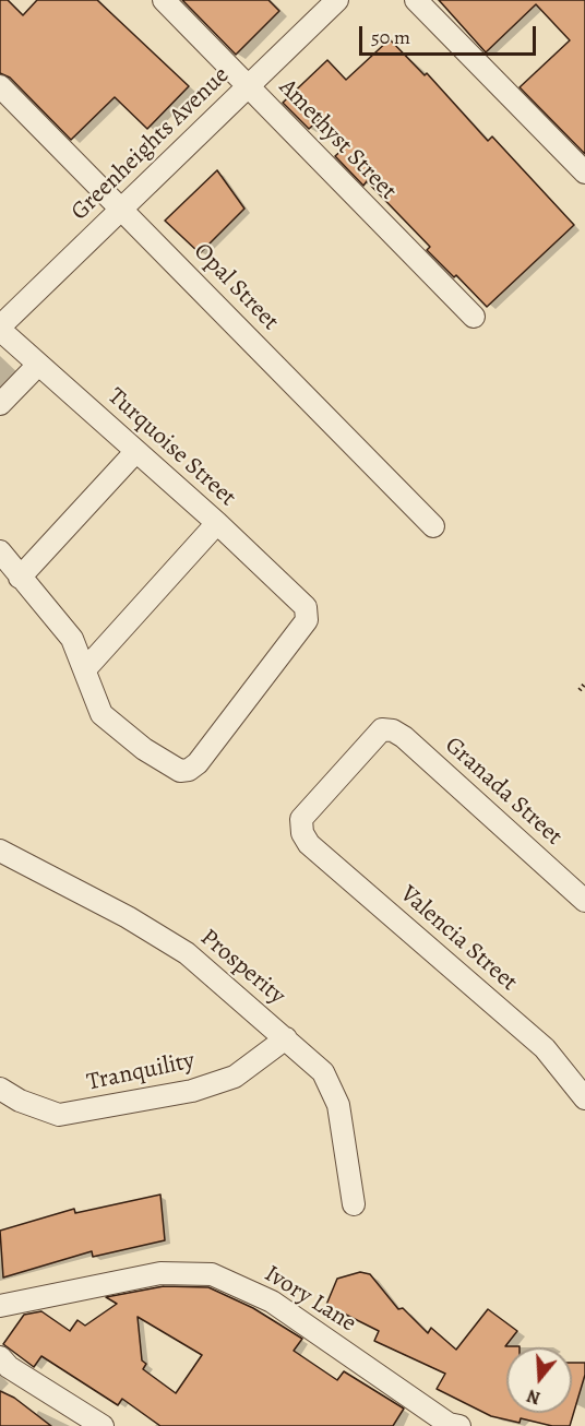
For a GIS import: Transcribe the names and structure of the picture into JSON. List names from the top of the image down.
{
  "streets": {
    "street": [
      "Amethyst Street",
      "Greenheights Avenue",
      "Opal Street",
      "Turquoise Street",
      "Granada Street",
      "Valencia Street",
      "Prosperity",
      "Tranquility",
      "Ivory Lane"
    ]
  },
  "crossings": [
    ["Amethyst Street", "Greenheights Avenue"],
    ["Greenheights Avenue", "Opal Street"],
    ["Greenheights Avenue", "Turquoise Street"],
    ["Granada Street", "Valencia Street"],
    ["Prosperity", "Tranquility"]
  ],
  "scale_bar": "50 m",
  "north": "bottom"
}
